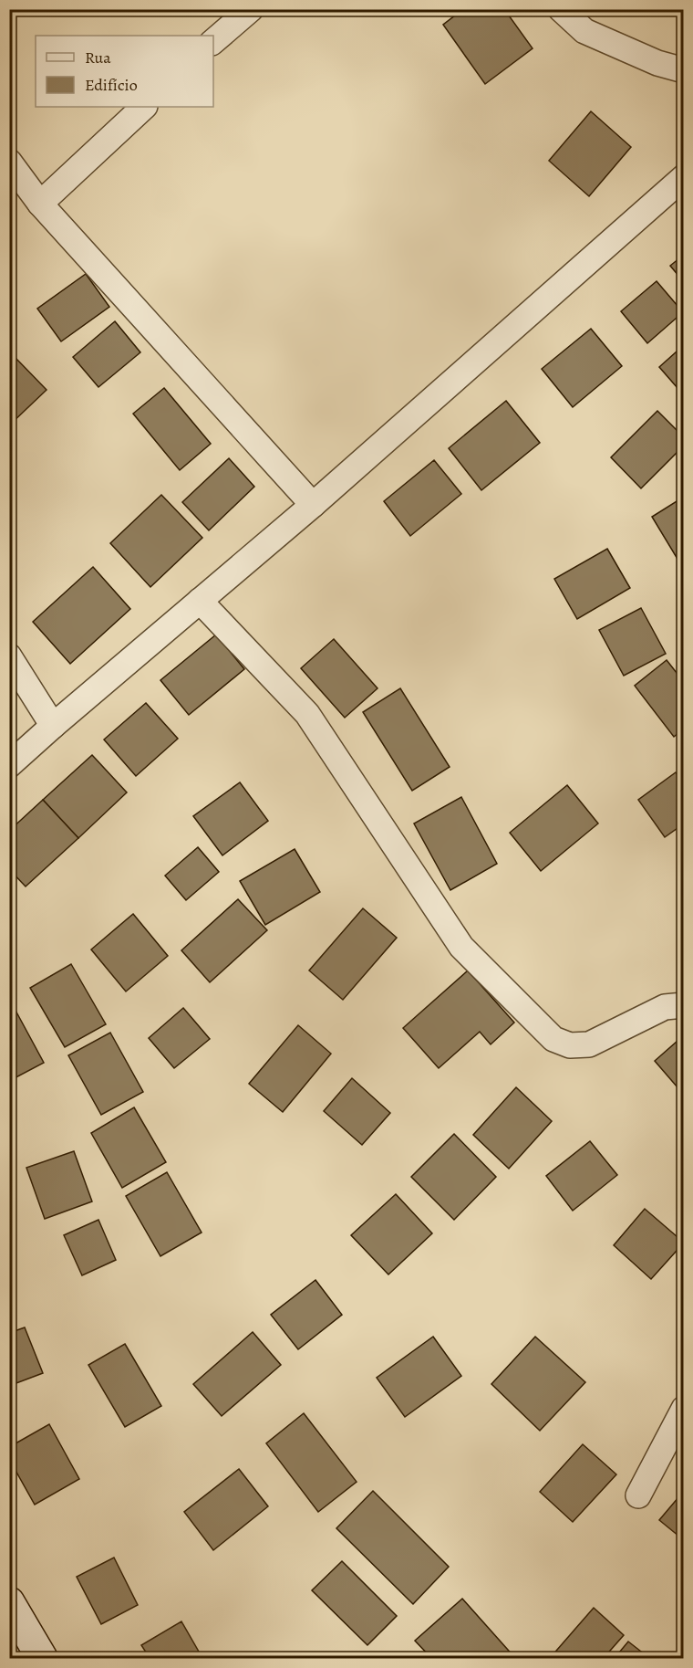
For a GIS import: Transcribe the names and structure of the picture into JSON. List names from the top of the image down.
{
  "legend": ["Rua", "Edifício"]
}
